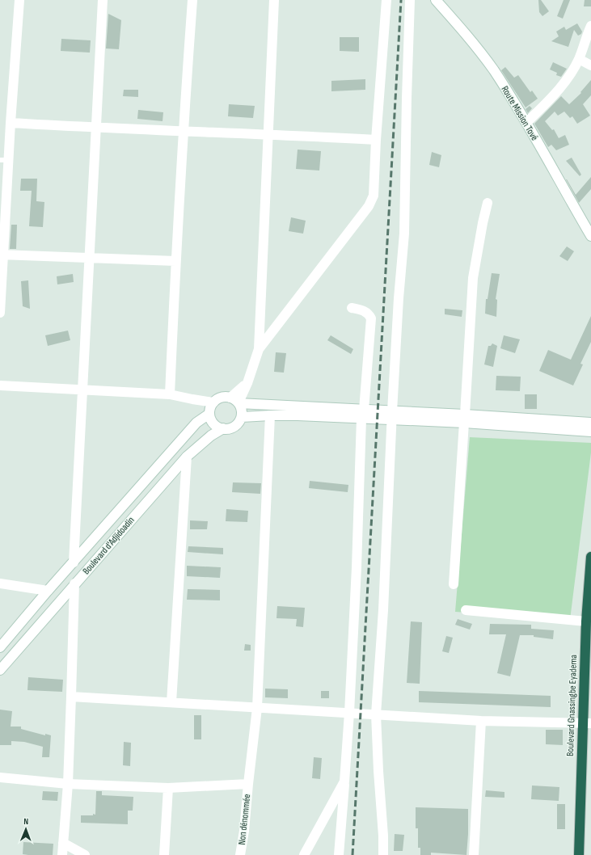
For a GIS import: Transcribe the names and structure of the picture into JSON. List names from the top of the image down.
{
  "streets": {
    "highway": ["Boulevard Gnassingbe Eyadema"],
    "street": ["Route Mission Tové", "Boulevard d'Adjidoadin", "Non dénommée"]
  },
  "north": "top"
}
